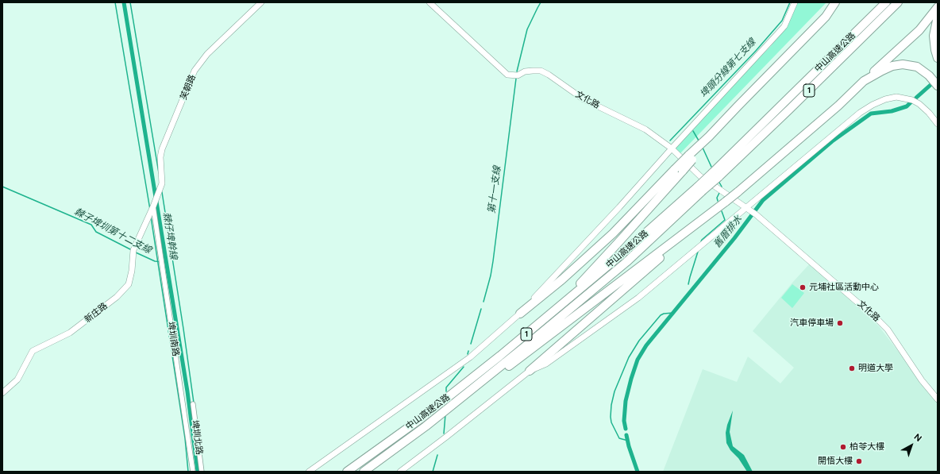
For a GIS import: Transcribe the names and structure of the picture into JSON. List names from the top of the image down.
{
  "streets": {
    "highway": ["中山高速公路", "1"],
    "street": [
      "芙朝路",
      "文化路",
      "新庄路",
      "埤圳南路",
      "埤圳北路"
    ]
  },
  "crossings": [
    ["芙朝路", "新庄路"],
    ["芙朝路", "埤圳南路"],
    ["新庄路", "埤圳南路"]
  ],
  "water": [
    "埤頭分線第七支線",
    "第十一支線",
    "棘子埤圳第十二支線",
    "舊厝排水",
    "棘仔埤幹線"
  ],
  "places": [
    "元埔社區活動中心",
    "汽車停車場",
    "明道大學",
    "柏苓大樓",
    "開悟大樓"
  ],
  "north": "top right"
}
